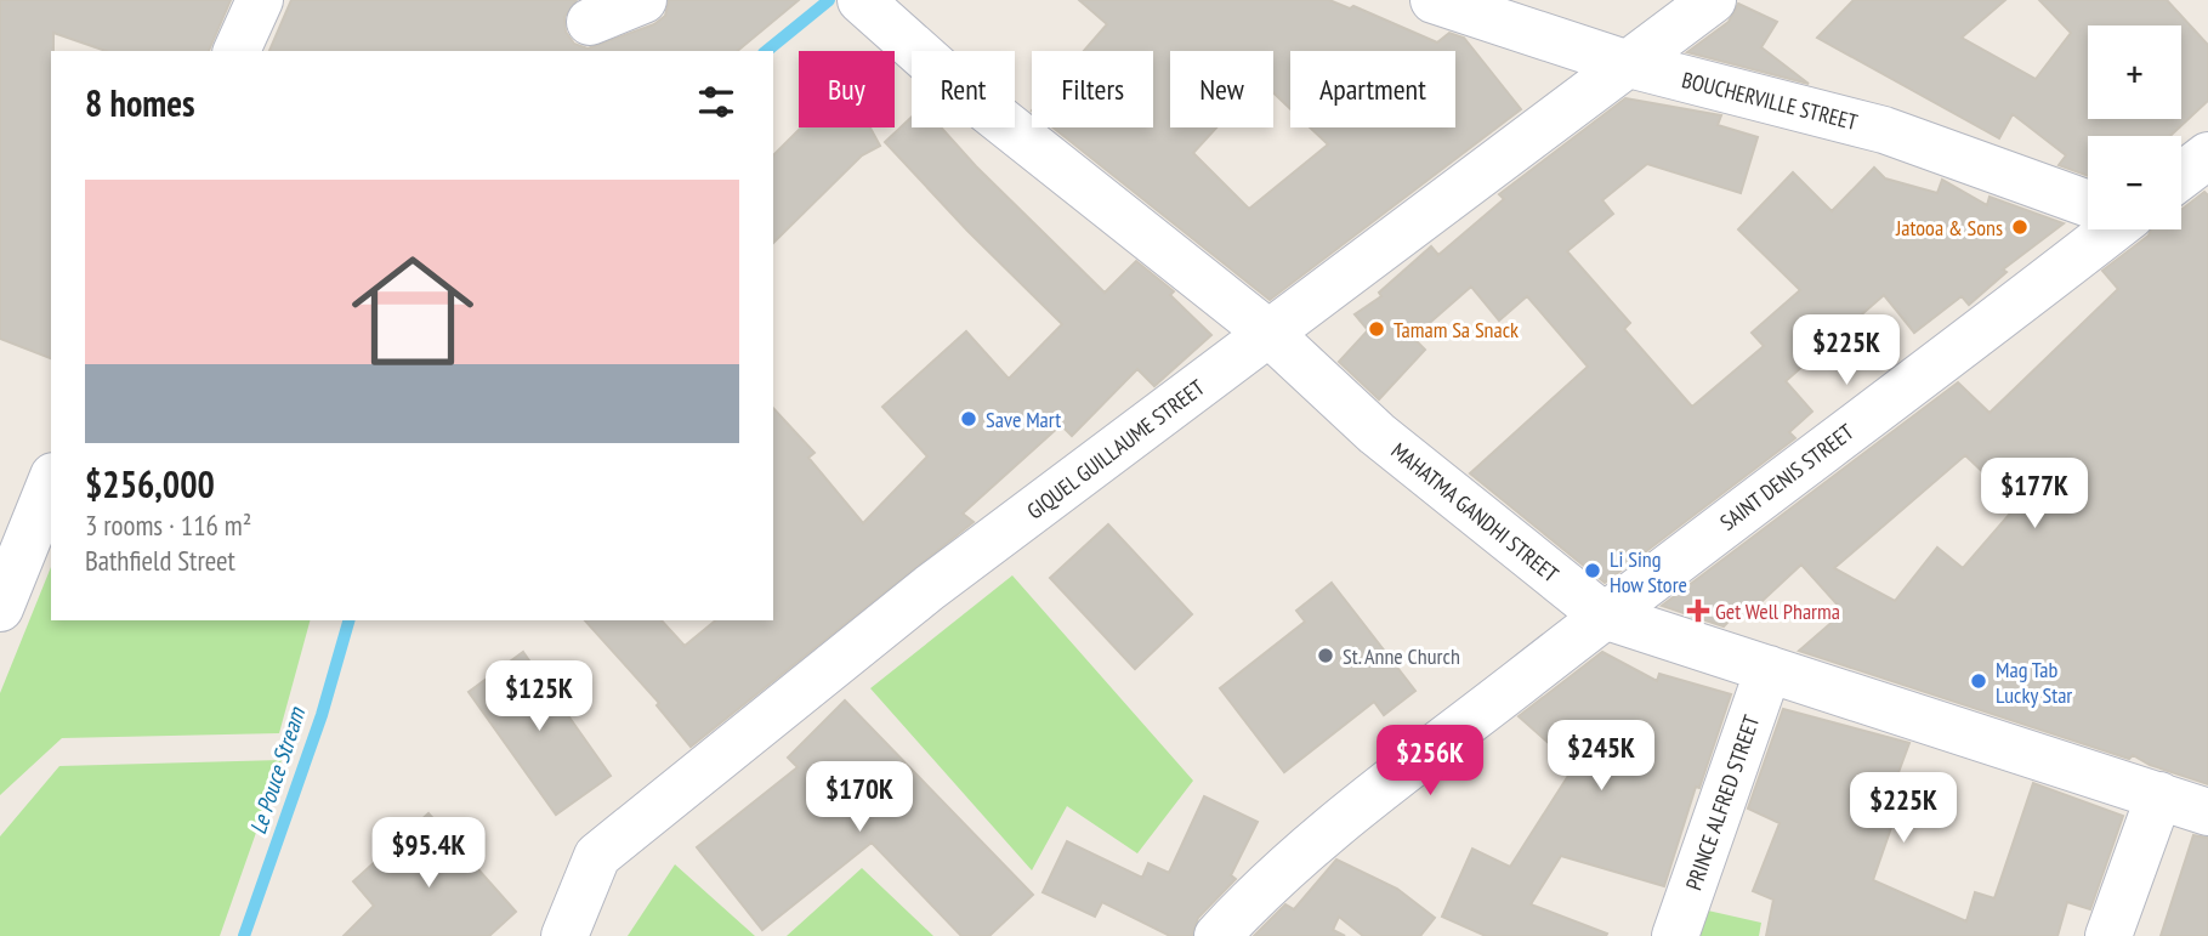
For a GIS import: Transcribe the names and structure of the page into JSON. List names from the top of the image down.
{
  "streets": {
    "street": [
      "BOUCHERVILLE STREET",
      "GIQUEL GUILLAUME STREET",
      "SAINT DENIS STREET",
      "MAHATMA GANDHI STREET",
      "PRINCE ALFRED STREET"
    ]
  },
  "crossings": [
    ["BOUCHERVILLE STREET", "GIQUEL GUILLAUME STREET"],
    ["GIQUEL GUILLAUME STREET", "MAHATMA GANDHI STREET"],
    ["SAINT DENIS STREET", "MAHATMA GANDHI STREET"],
    ["MAHATMA GANDHI STREET", "PRINCE ALFRED STREET"]
  ],
  "water": ["Le Pouce Stream"],
  "places": {
    "other": [
      "Jatooa & Sons",
      "Tamam Sa Snack",
      "Save Mart",
      "Li Sing How Store",
      "St. Anne Church",
      "Mag Tab Lucky Star"
    ],
    "health": ["Get Well Pharma"]
  },
  "page": {
    "map_buttons": ["+", "−"],
    "chip": [
      "Buy",
      "Rent",
      "Filters",
      "New",
      "Apartment"
    ],
    "heading": "8 homes",
    "list": [
      {
        "name": "$256,000",
        "note": "3 rooms · 116 m² · Bathfield Street"
      }
    ],
    "price": [
      "$225K",
      "$177K",
      "$125K",
      "$245K",
      "$256K",
      "$170K",
      "$225K",
      "$95.4K"
    ]
  }
}
